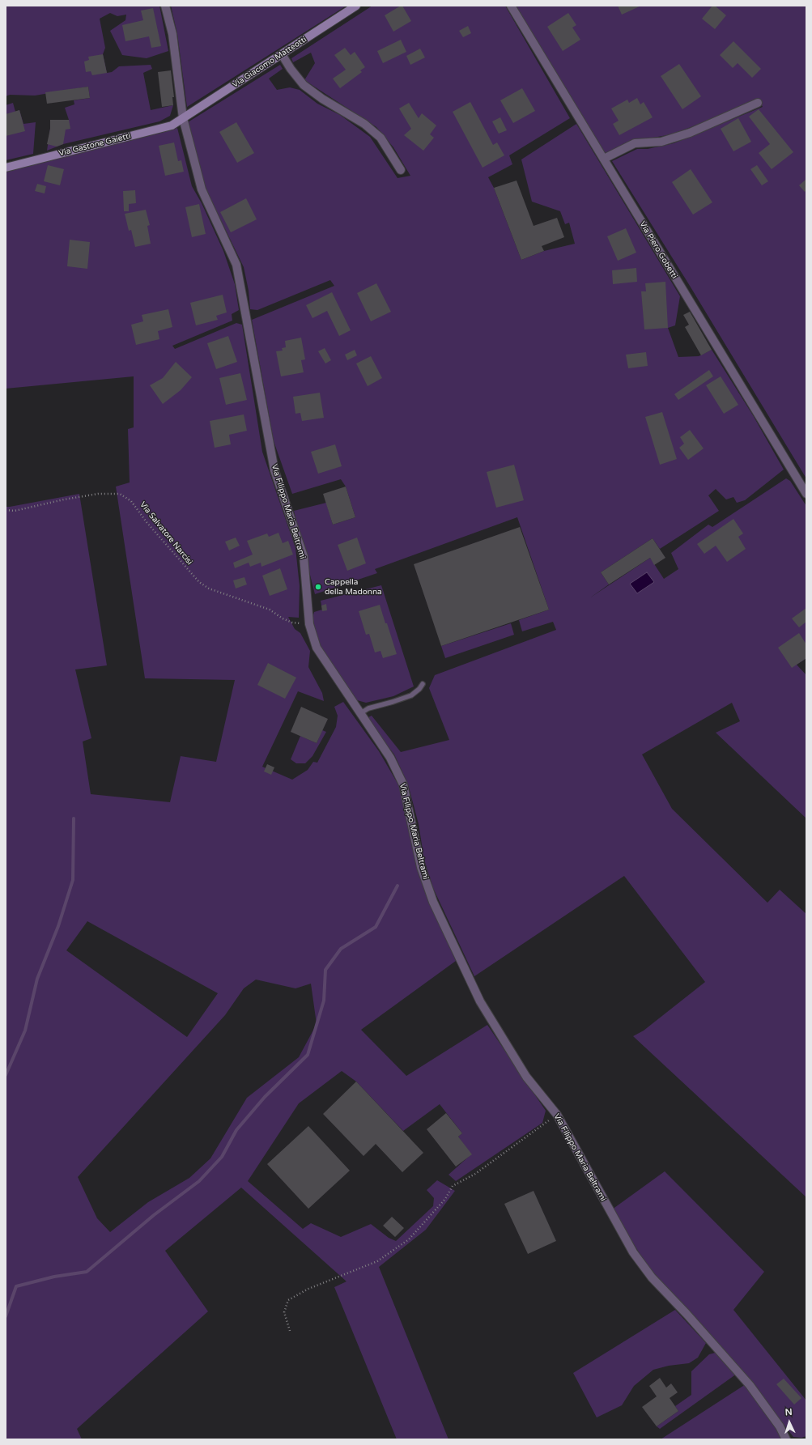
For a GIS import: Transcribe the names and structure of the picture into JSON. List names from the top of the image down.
{
  "streets": {
    "main road": ["Via Giacomo Matteotti", "Via Gastone Gaietti"],
    "street": ["Via Piero Gobetti", "Via Filippo Maria Beltrami"],
    "path": ["Via Salvatore Narcisi"]
  },
  "crossings": [
    ["Via Giacomo Matteotti", "Via Gastone Gaietti"],
    ["Via Giacomo Matteotti", "Via Filippo Maria Beltrami"],
    ["Via Gastone Gaietti", "Via Filippo Maria Beltrami"],
    ["Via Filippo Maria Beltrami", "Via Salvatore Narcisi"]
  ],
  "places": ["Cappella della Madonna"],
  "north": "top"
}
